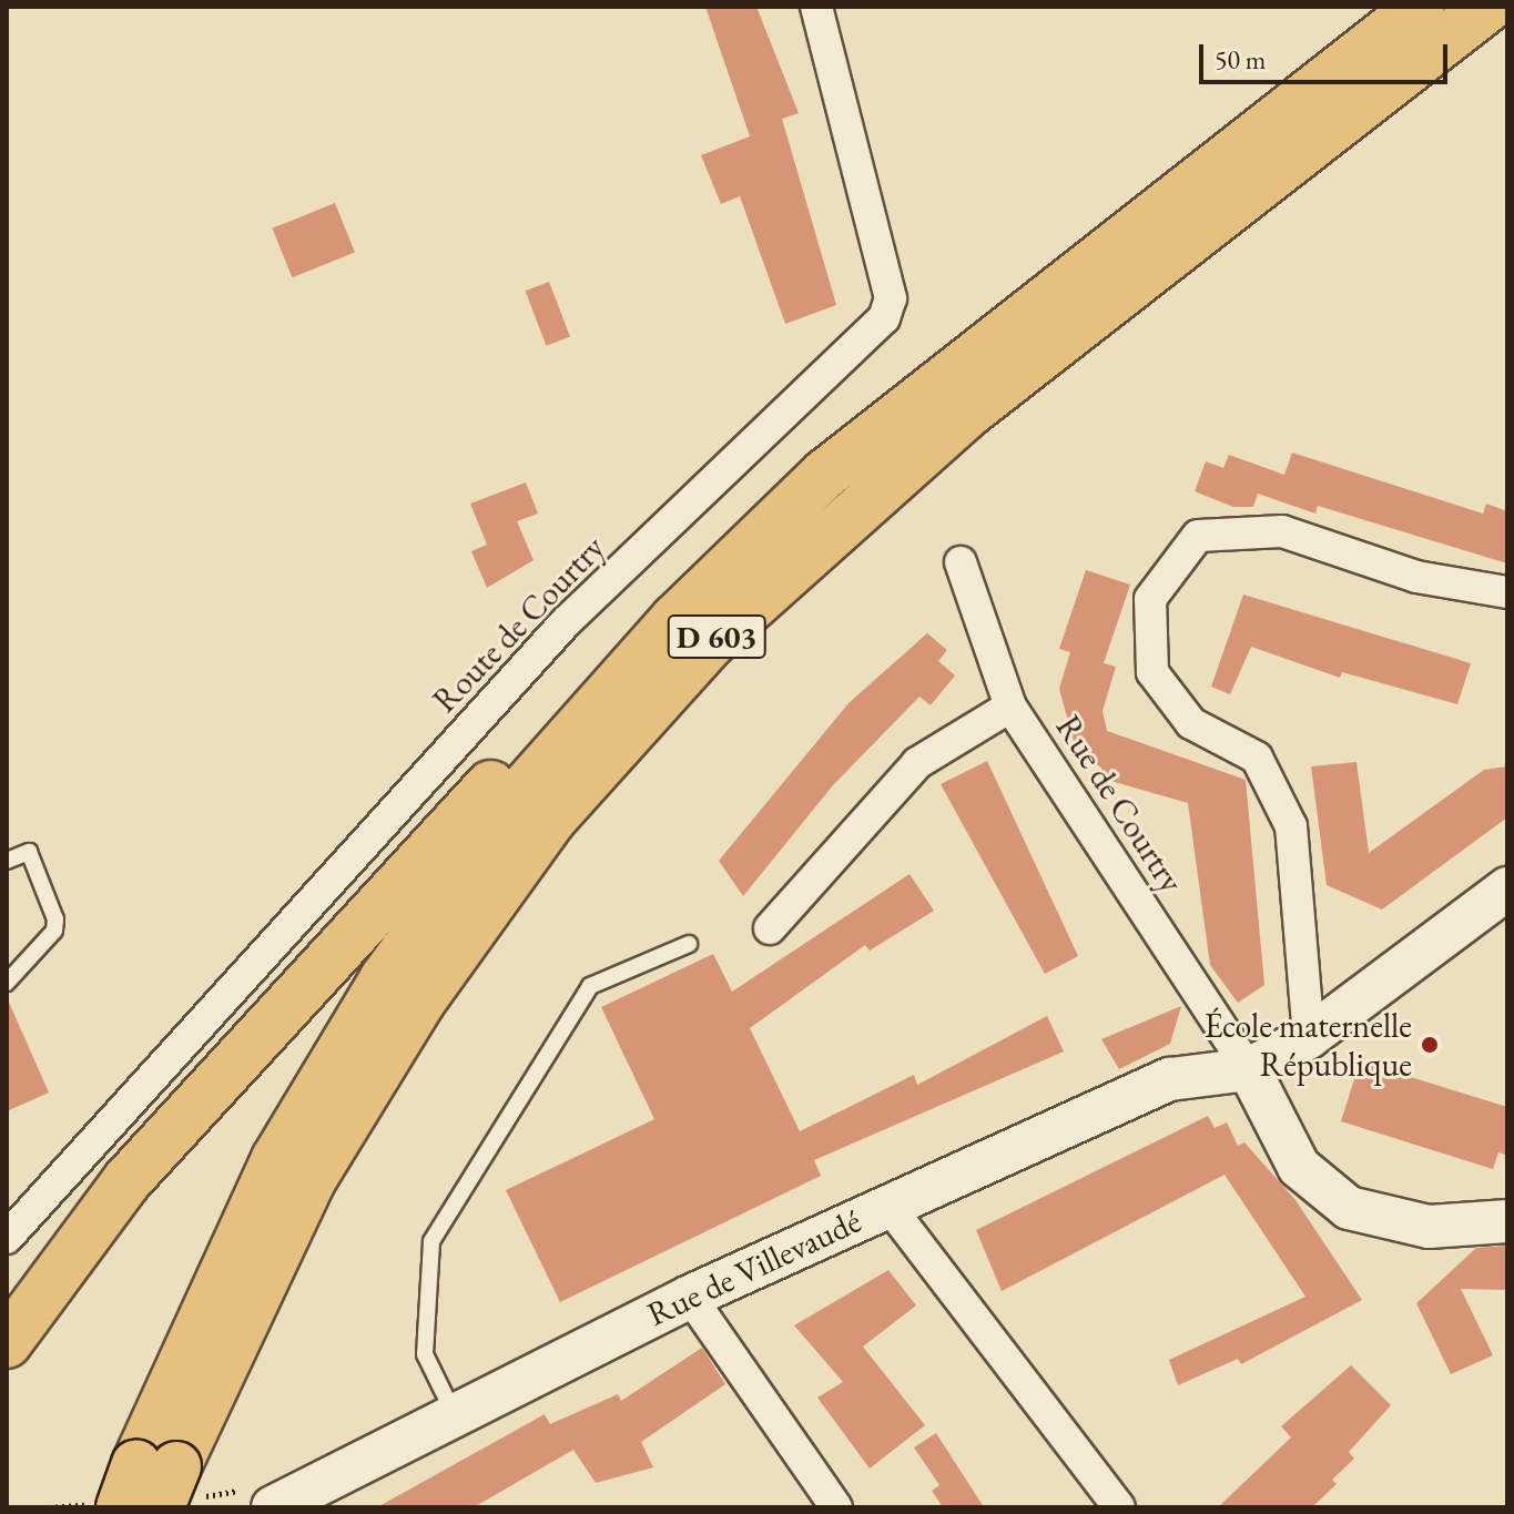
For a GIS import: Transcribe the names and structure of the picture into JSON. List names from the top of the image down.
{
  "streets": {
    "highway": ["D 603"],
    "street": ["Route de Courtry", "Rue de Courtry", "Rue de Villevaudé"]
  },
  "crossings": [
    ["Rue de Courtry", "Rue de Villevaudé"]
  ],
  "places": ["École maternelle République"],
  "scale_bar": "50 m"
}
